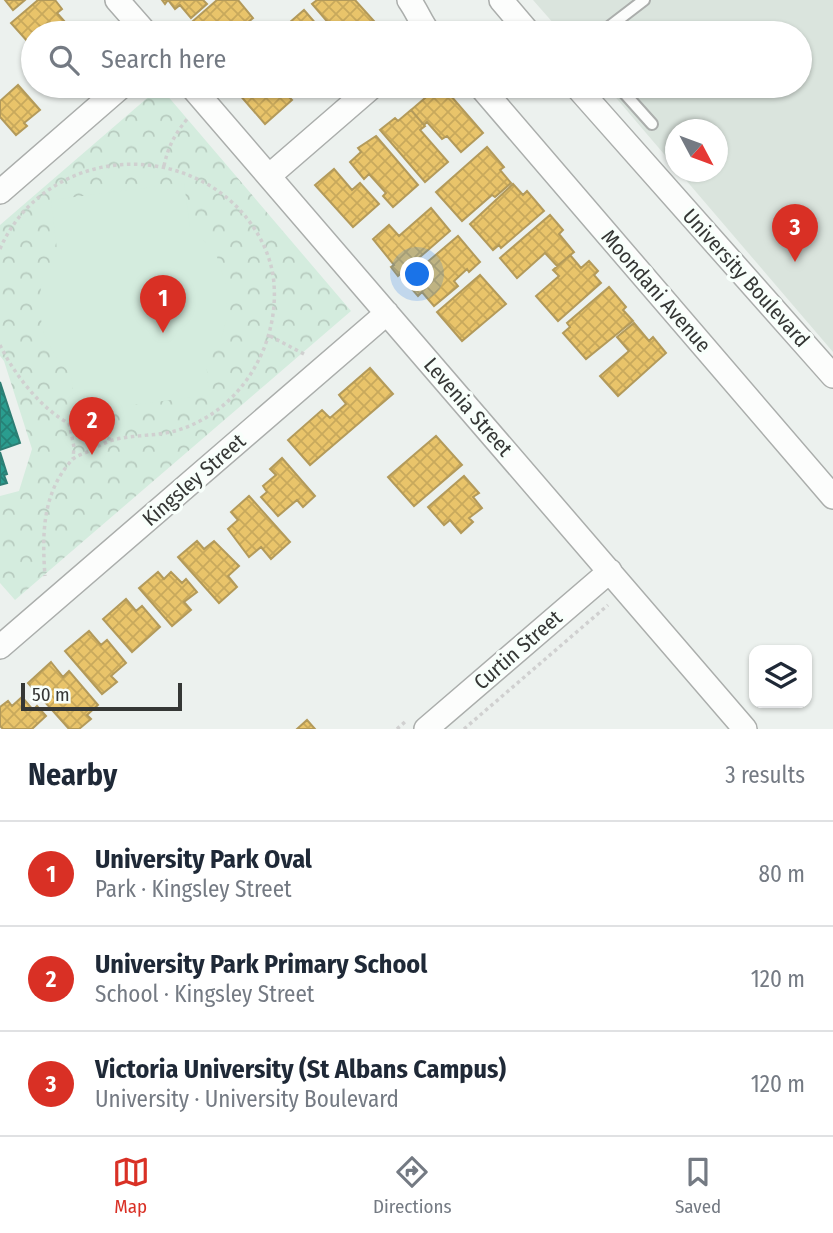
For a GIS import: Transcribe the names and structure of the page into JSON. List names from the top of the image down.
{
  "streets": {
    "street": [
      "University Boulevard",
      "Moondani Avenue",
      "Levenia Street",
      "Kingsley Street",
      "Curtin Street"
    ]
  },
  "crossings": [
    ["Levenia Street", "Kingsley Street"],
    ["Levenia Street", "Curtin Street"]
  ],
  "scale_bar": "50 m",
  "north": "bottom right",
  "page": {
    "search": "Search here",
    "pins": ["3", "1", "2"],
    "scale": "50 m",
    "heading": ["Nearby", "3 results"],
    "list": [
      {
        "mark": "1",
        "name": "University Park Oval",
        "note": "Park · Kingsley Street",
        "value": "80 m"
      },
      {
        "mark": "2",
        "name": "University Park Primary School",
        "note": "School · Kingsley Street",
        "value": "120 m"
      },
      {
        "mark": "3",
        "name": "Victoria University (St Albans Campus)",
        "note": "University · University Boulevard",
        "value": "120 m"
      }
    ],
    "nav": ["Map", "Directions", "Saved"]
  }
}
